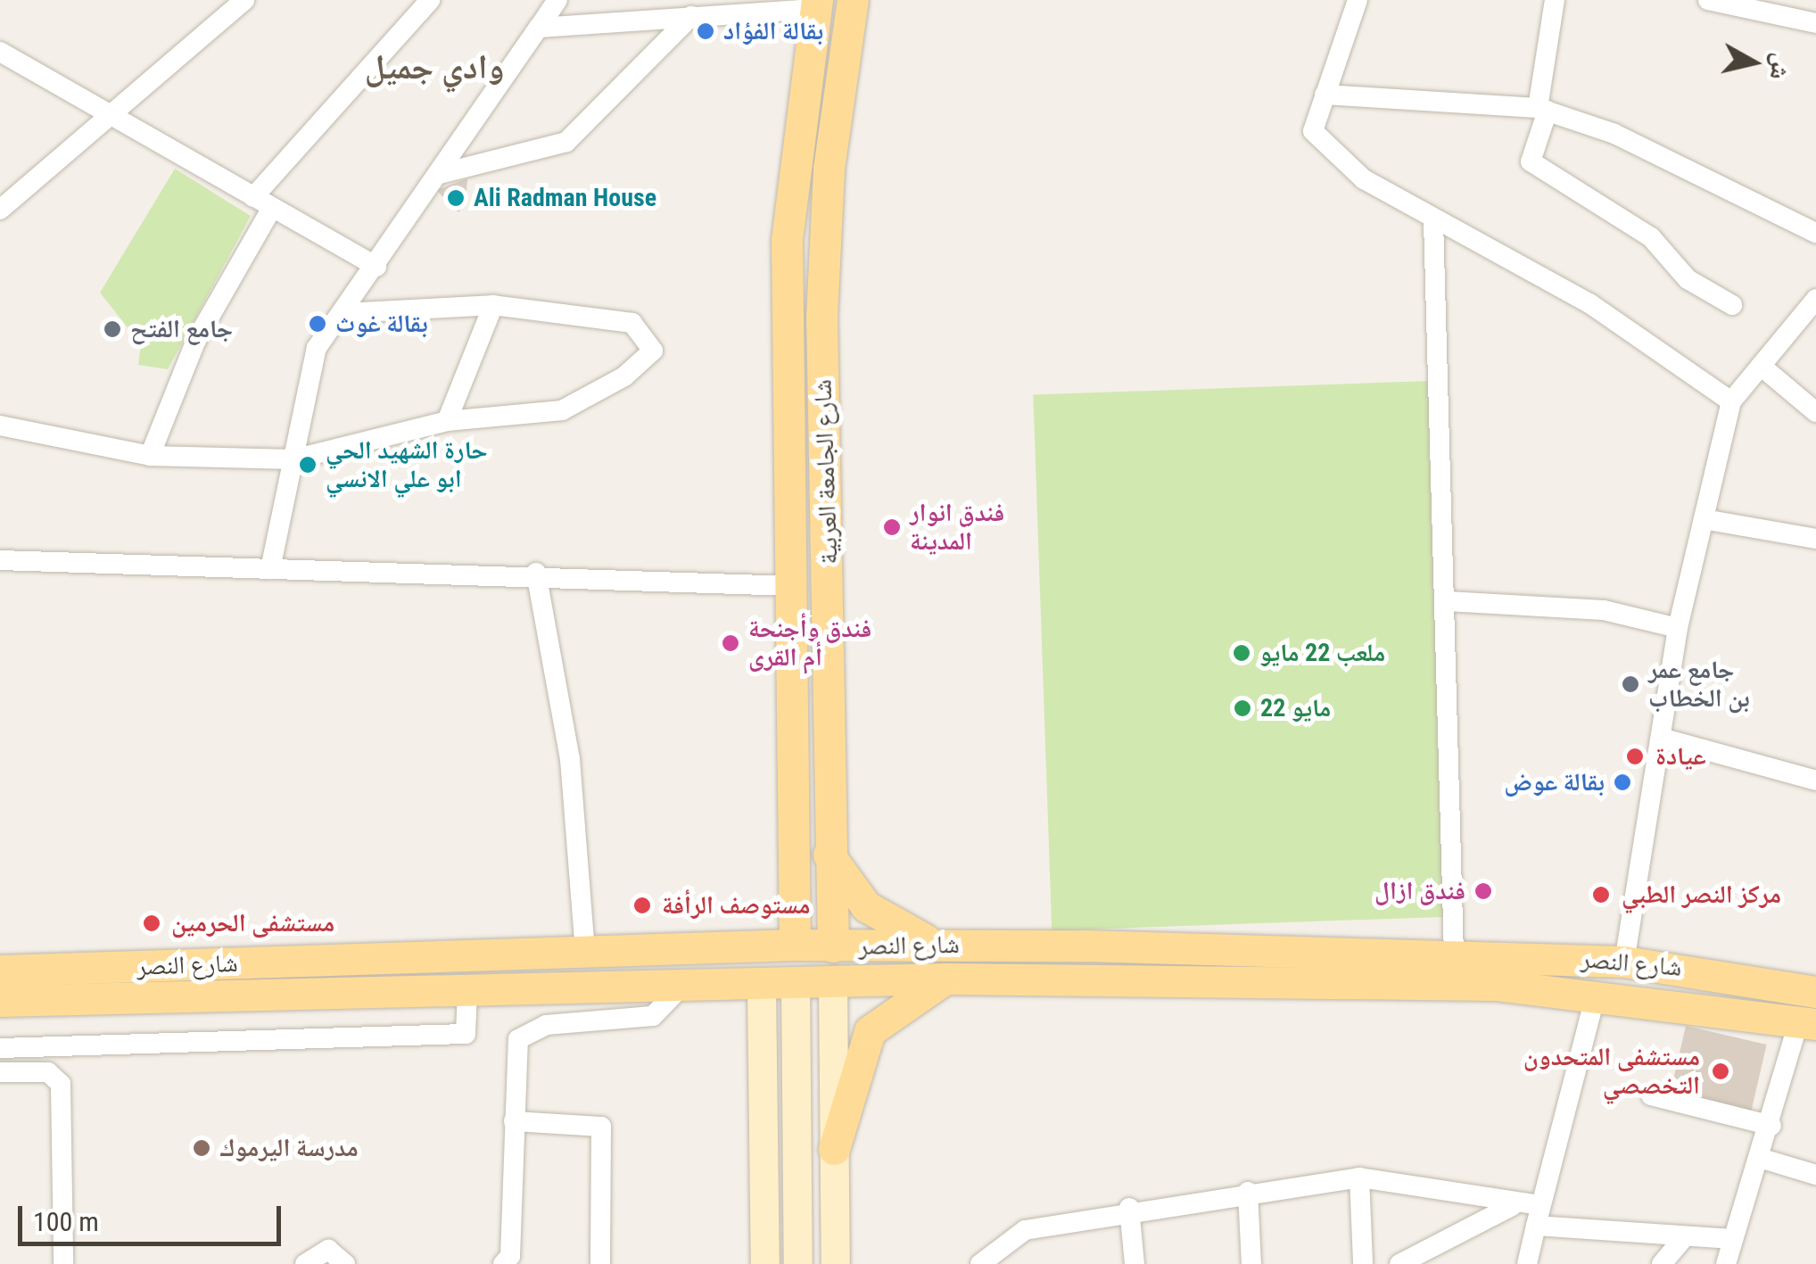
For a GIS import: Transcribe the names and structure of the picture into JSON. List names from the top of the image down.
{
  "streets": {
    "main road": ["شارع الجامعة العربية", "شارع النصر"]
  },
  "crossings": [
    ["شارع الجامعة العربية", "شارع النصر"]
  ],
  "districts": ["وادي جميل"],
  "places": [
    "بقالة الفؤاد",
    "Ali Radman House",
    "بقالة غوث",
    "جامع الفتح",
    "حارة الشهيد الحي ابو علي الانسي",
    "فندق انوار المدينة",
    "فندق وأجنحة أم القرى",
    "ملعب 22 مايو",
    "جامع عمر بن الخطاب",
    "22 مايو",
    "عيادة",
    "بقالة عوض",
    "فندق ازال",
    "مركز النصر الطبي",
    "مستوصف الرأفة",
    "مستشفى الحرمين",
    "مستشفى المتحدون التخصصي",
    "مدرسة اليرموك"
  ],
  "scale_bar": "100 m",
  "north": "right"
}
